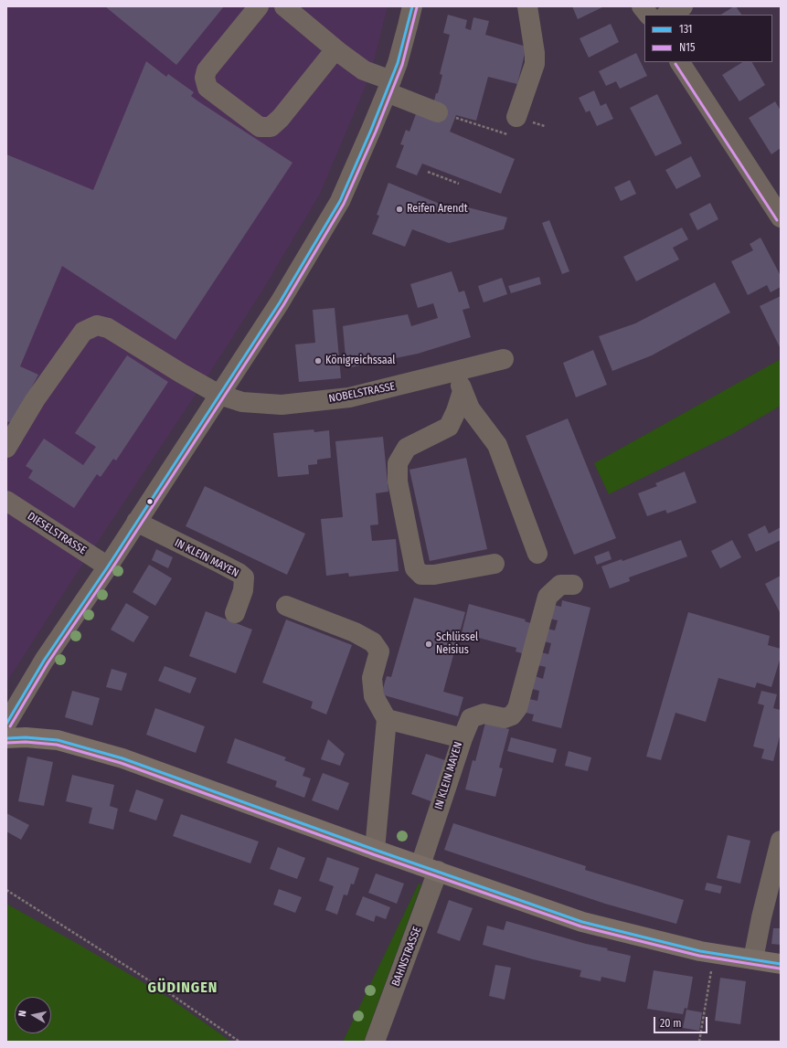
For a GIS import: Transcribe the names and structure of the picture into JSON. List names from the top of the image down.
{
  "streets": {
    "street": [
      "NOBELSTRASSE",
      "DIESELSTRASSE",
      "IN KLEIN MAYEN",
      "BAHNSTRASSE"
    ]
  },
  "crossings": [
    ["IN KLEIN MAYEN", "BAHNSTRASSE"]
  ],
  "districts": ["GÜDINGEN"],
  "places": ["Reifen Arendt", "Königreichssaal", "Schlüssel Neisius"],
  "lines": ["transit line 131", "transit line N15"],
  "legend": ["131", "N15"],
  "scale_bar": "20 m",
  "north": "left"
}
